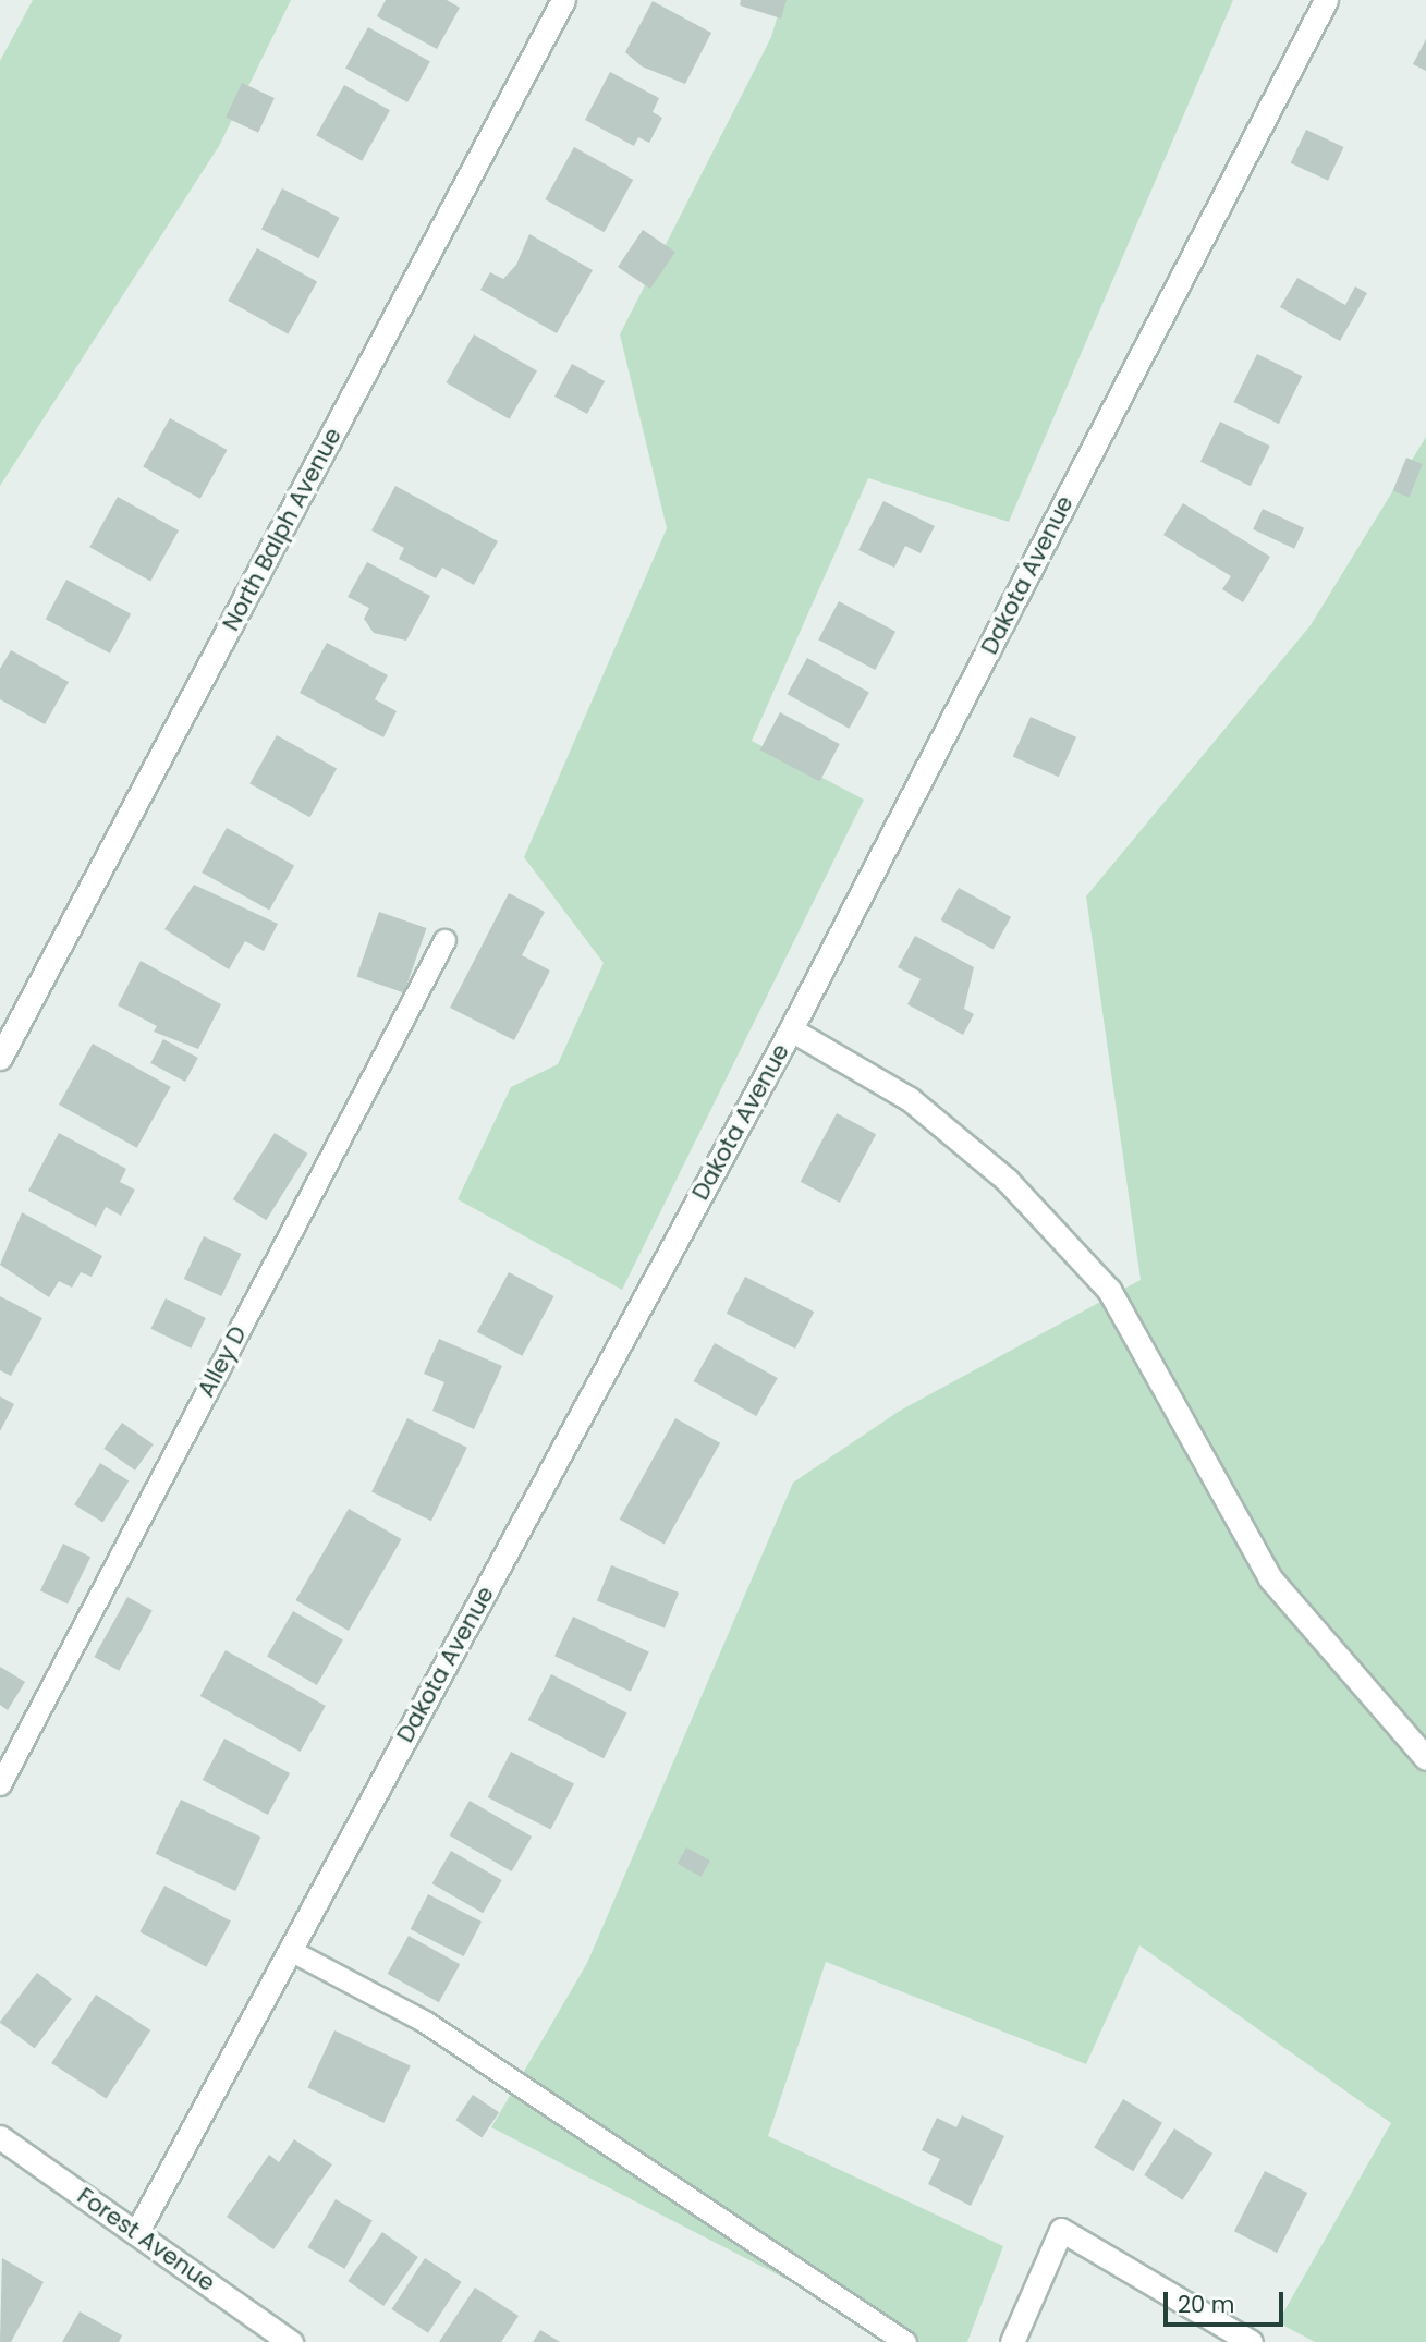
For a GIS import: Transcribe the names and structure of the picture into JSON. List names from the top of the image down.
{
  "streets": {
    "street": ["North Balph Avenue", "Dakota Avenue", "Forest Avenue"],
    "lane": ["Alley D"]
  },
  "crossings": [
    ["Dakota Avenue", "Forest Avenue"]
  ],
  "scale_bar": "20 m"
}
